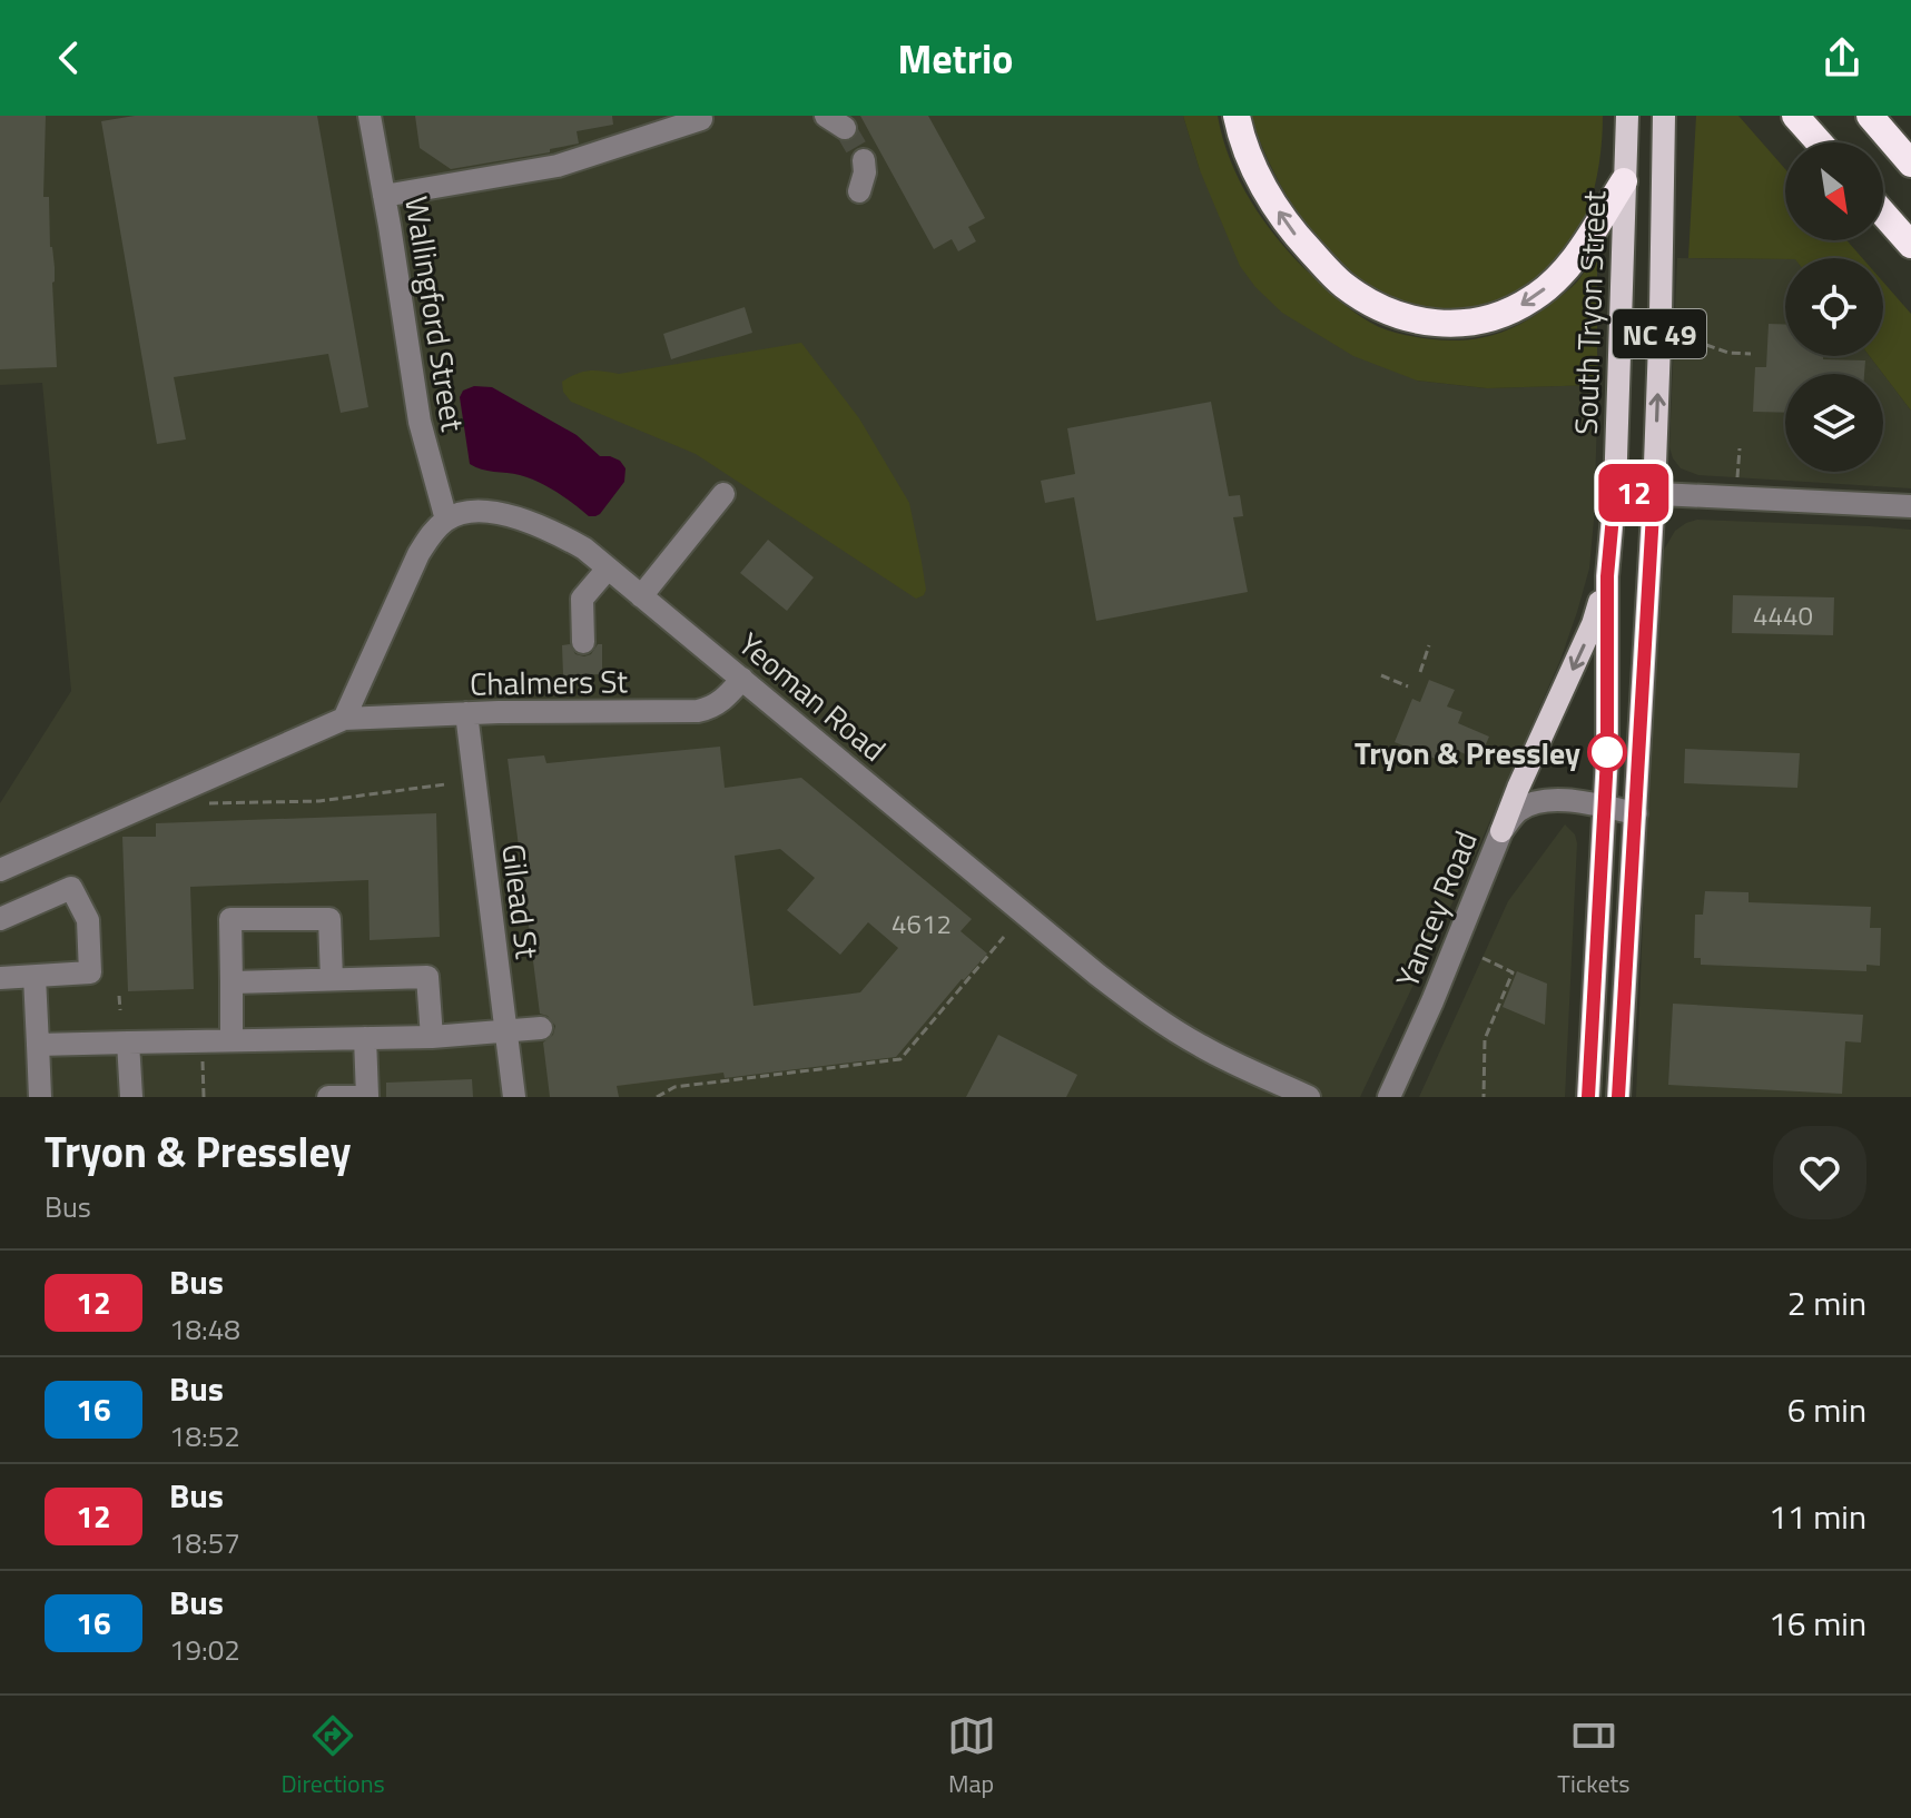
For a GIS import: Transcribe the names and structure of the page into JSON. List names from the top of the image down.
{
  "streets": {
    "main road": ["South Tryon Street", "NC 49"],
    "street": [
      "Wallingford Street",
      "Chalmers St",
      "Yeoman Road",
      "Gilead St",
      "Yancey Road"
    ]
  },
  "crossings": [
    ["South Tryon Street", "Yancey Road"],
    ["Wallingford Street", "Yeoman Road"],
    ["NC 49", "Yancey Road"],
    ["Chalmers St", "Yeoman Road"],
    ["Chalmers St", "Gilead St"]
  ],
  "places": ["Tryon & Pressley"],
  "lines": ["bus line 12"],
  "house_numbers": ["4440", "4612"],
  "north": "bottom right",
  "page": {
    "header": "Metrio",
    "on_map": "12",
    "heading": ["Tryon & Pressley", "Bus"],
    "list": [
      {
        "mark": "12",
        "name": "Bus",
        "note": "18:48",
        "value": "2 min"
      },
      {
        "mark": "16",
        "name": "Bus",
        "note": "18:52",
        "value": "6 min"
      },
      {
        "mark": "12",
        "name": "Bus",
        "note": "18:57",
        "value": "11 min"
      },
      {
        "mark": "16",
        "name": "Bus",
        "note": "19:02",
        "value": "16 min"
      }
    ],
    "tabs": ["Directions", "Map", "Tickets"]
  }
}
